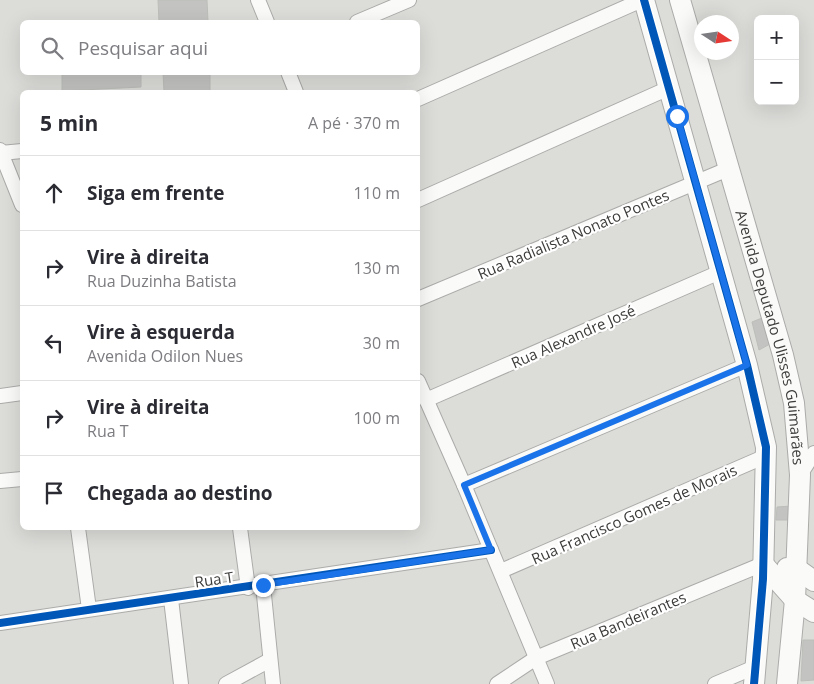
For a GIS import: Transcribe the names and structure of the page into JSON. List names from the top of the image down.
{
  "streets": {
    "street": [
      "Rua Radialista Nonato Pontes",
      "Rua Alexandre José",
      "Avenida Deputado Ulisses Guimarães",
      "Rua Francisco Gomes de Morais",
      "Rua T",
      "Rua Bandeirantes"
    ]
  },
  "crossings": [
    ["Rua Radialista Nonato Pontes", "Avenida Deputado Ulisses Guimarães"],
    ["Rua Alexandre José", "Avenida Deputado Ulisses Guimarães"],
    ["Avenida Deputado Ulisses Guimarães", "Rua Francisco Gomes de Morais"],
    ["Avenida Deputado Ulisses Guimarães", "Rua Bandeirantes"]
  ],
  "north": "right",
  "page": {
    "map_buttons": ["+", "−"],
    "search": "Pesquisar aqui",
    "heading": ["5 min", "A pé · 370 m"],
    "list": [
      ["Siga em frente", "110 m"],
      ["Vire à direita", "Rua Duzinha Batista", "130 m"],
      ["Vire à esquerda", "Avenida Odilon Nues", "30 m"],
      ["Vire à direita", "Rua T", "100 m"],
      "Chegada ao destino"
    ]
  }
}
